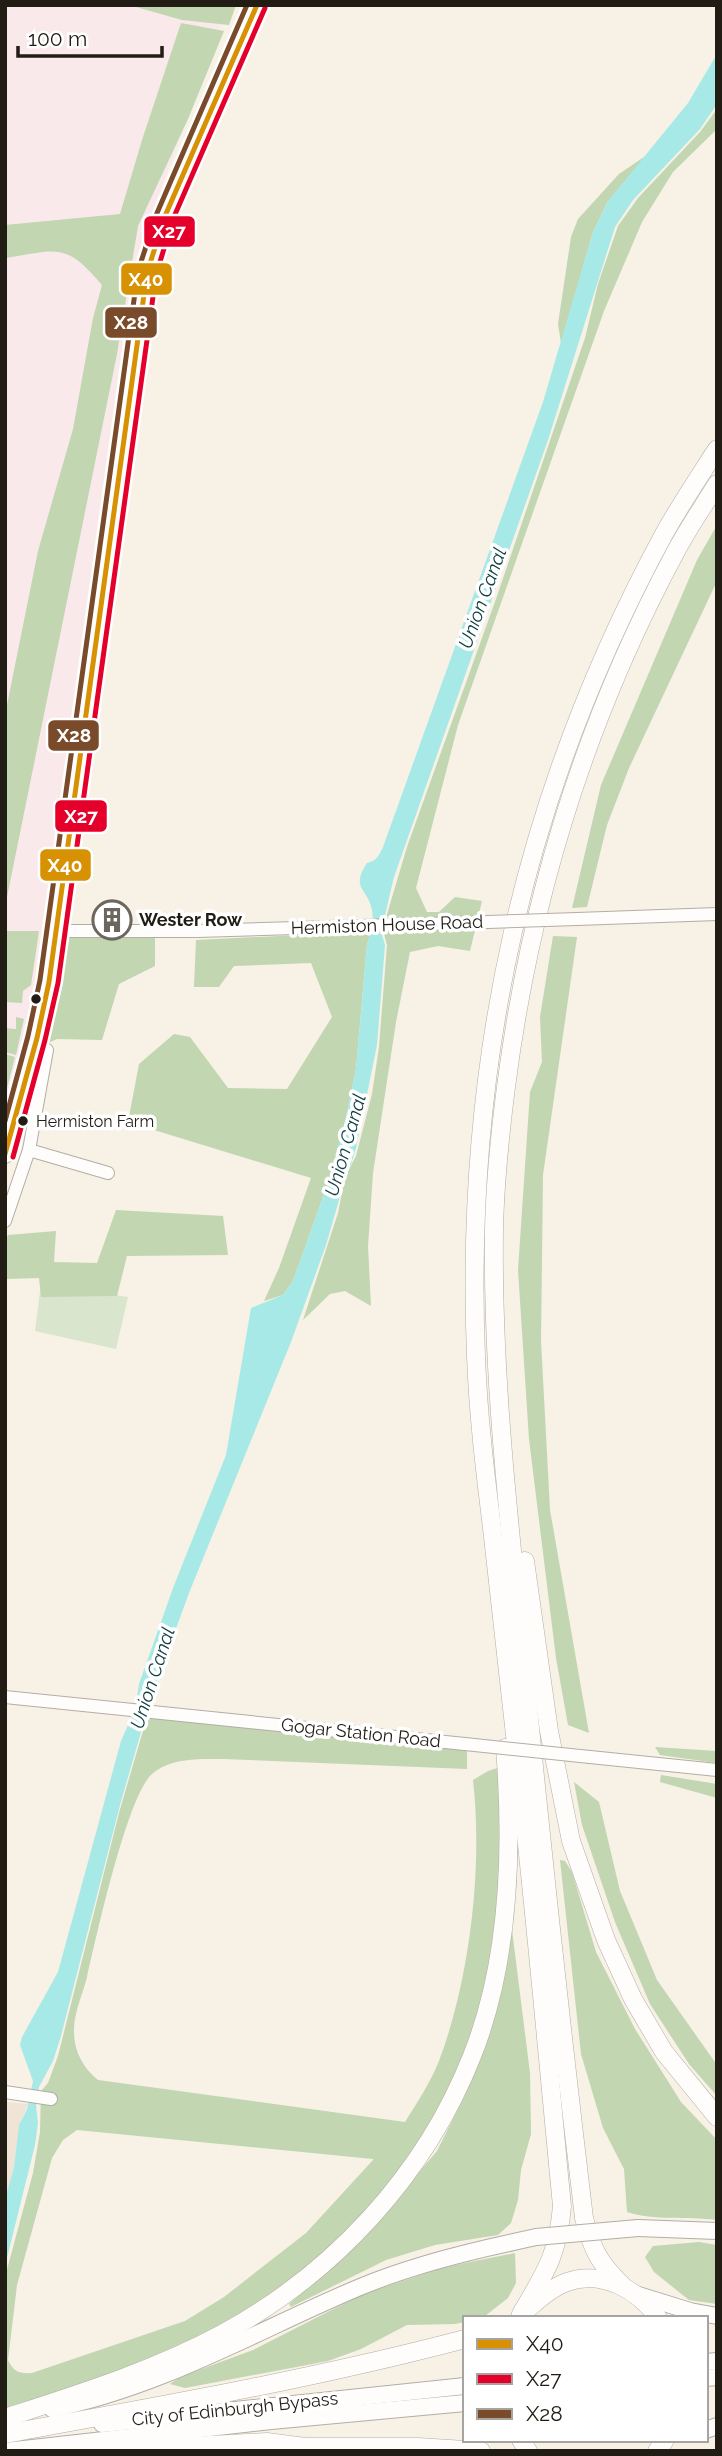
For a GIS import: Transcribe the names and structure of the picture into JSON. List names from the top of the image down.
{
  "streets": {
    "main road": ["City of Edinburgh Bypass"],
    "street": ["Hermiston House Road", "Gogar Station Road"]
  },
  "water": ["Union Canal"],
  "places": {
    "building": ["Wester Row"],
    "other": ["Hermiston Farm"]
  },
  "lines": ["transit line X40", "transit line X28", "transit line X27"],
  "legend": ["X40", "X27", "X28"],
  "scale_bar": "100 m"
}
